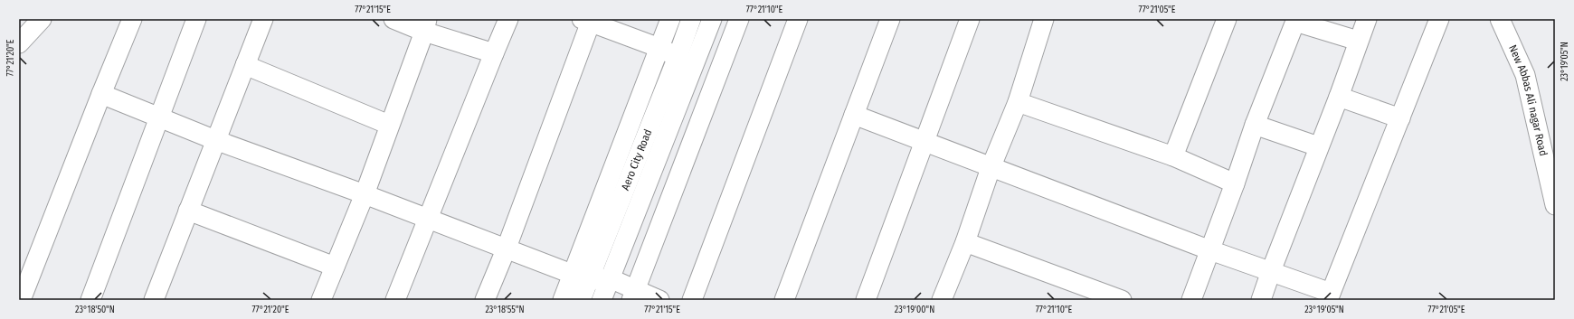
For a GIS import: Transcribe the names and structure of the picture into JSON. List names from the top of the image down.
{
  "streets": {
    "street": ["New Abbas Ali nagar Road", "Aero City Road"]
  },
  "coordinates": [
    "77°21'15\"E",
    "77°21'10\"E",
    "77°21'05\"E",
    "77°21'20\"E",
    "23°19'05\"N",
    "23°18'50\"N",
    "23°18'55\"N",
    "23°19'00\"N"
  ]
}
